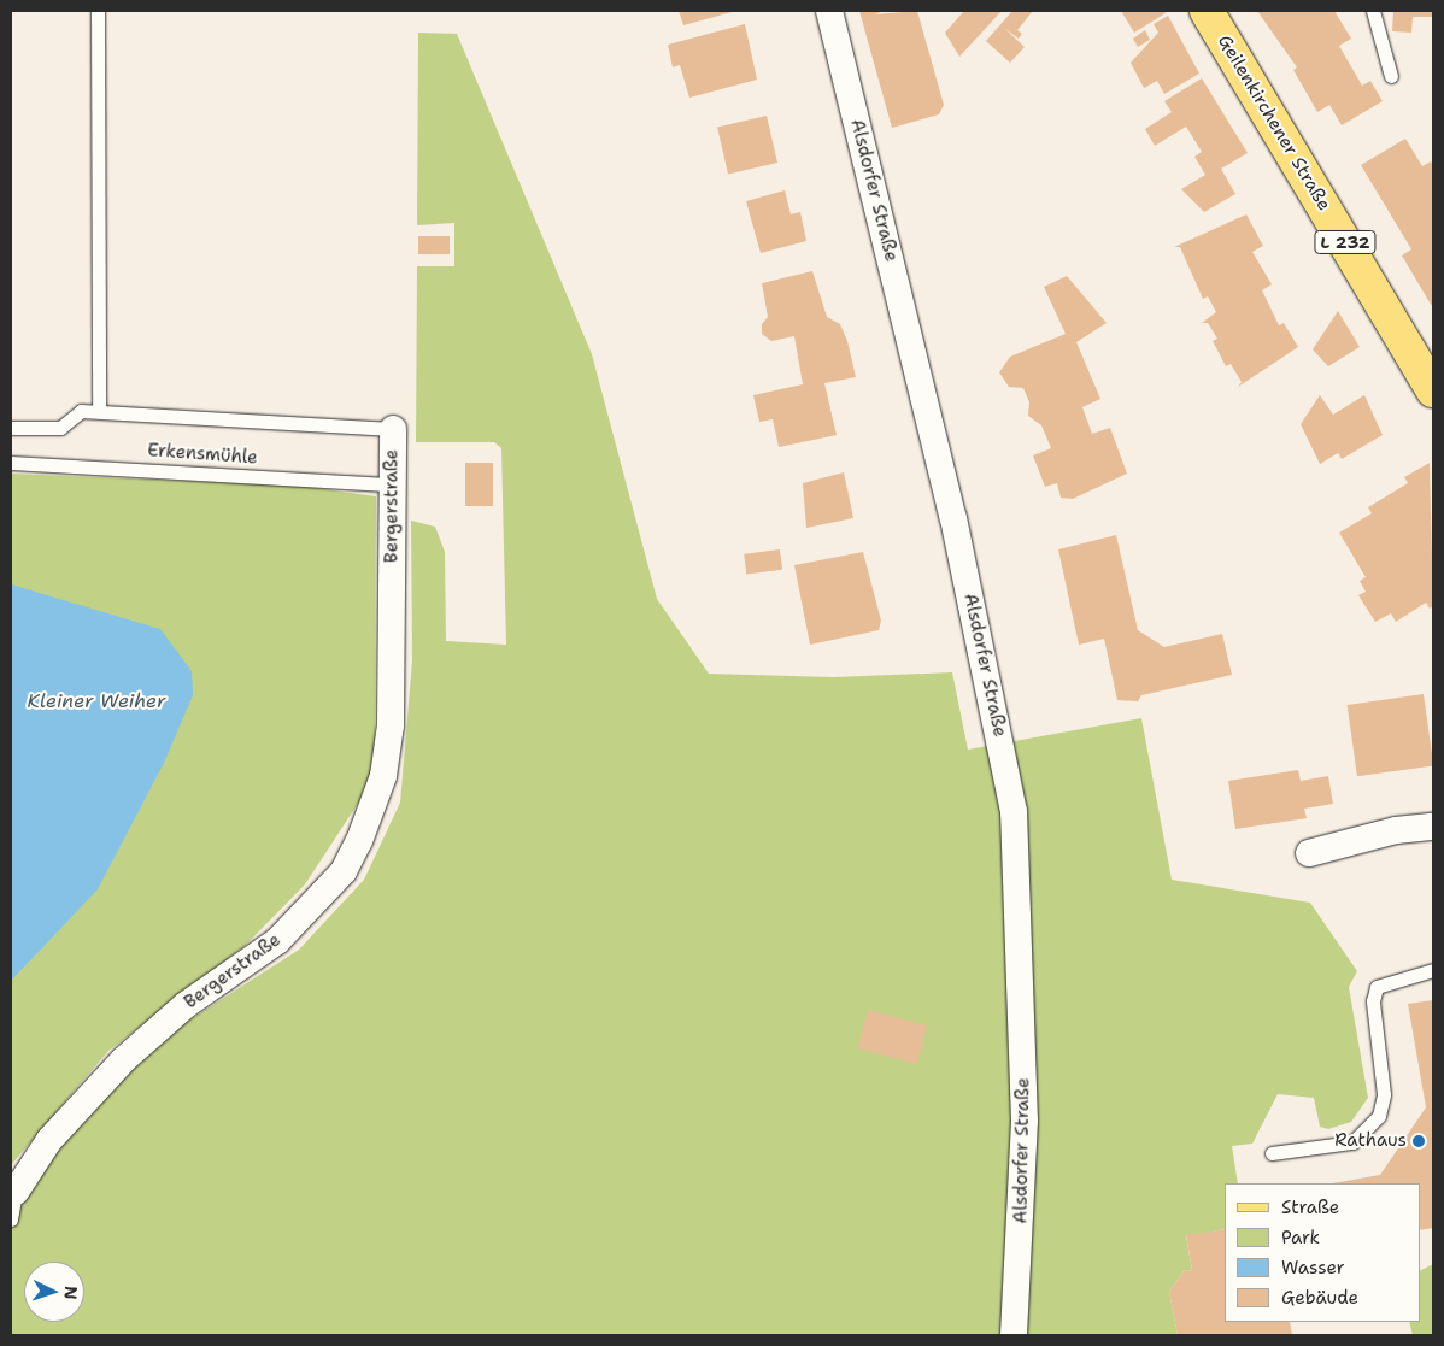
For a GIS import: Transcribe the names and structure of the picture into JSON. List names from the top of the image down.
{
  "streets": {
    "main road": ["Geilenkirchener Straße", "L 232"],
    "street": ["Alsdorfer Straße", "Bergerstraße"],
    "lane": ["Erkensmühle"]
  },
  "crossings": [
    ["Erkensmühle", "Bergerstraße"]
  ],
  "water": ["Kleiner Weiher"],
  "places": ["Rathaus"],
  "legend": [
    "Straße",
    "Park",
    "Wasser",
    "Gebäude"
  ],
  "north": "right"
}
